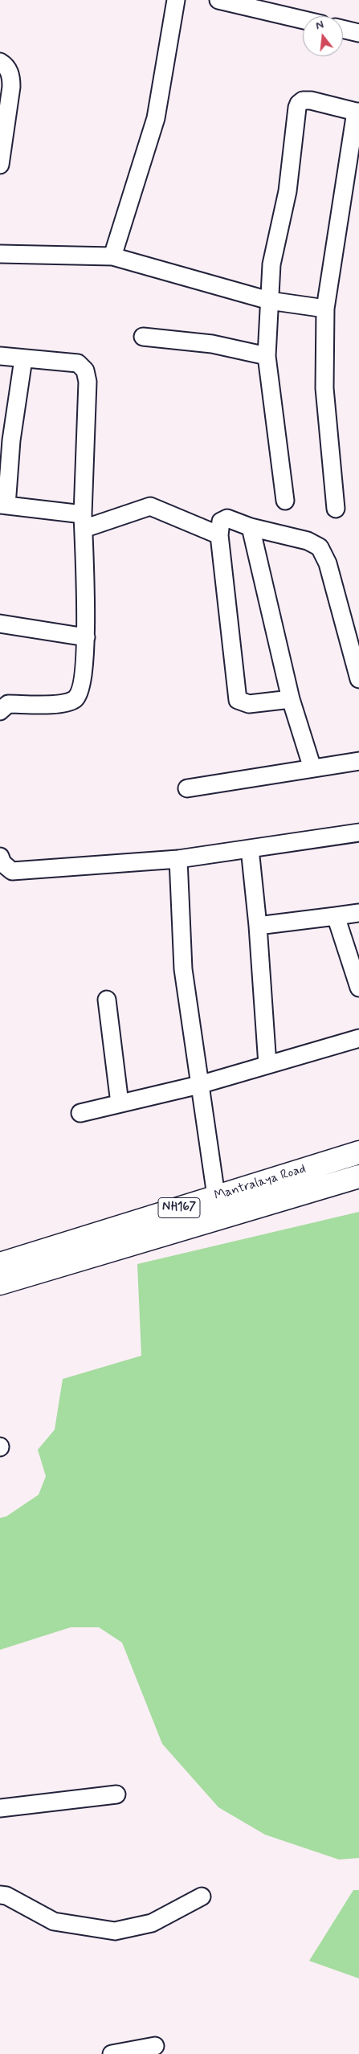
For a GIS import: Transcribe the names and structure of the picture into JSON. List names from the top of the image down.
{
  "streets": {
    "highway": ["Mantralaya Road", "NH167"]
  },
  "north": "top"
}
